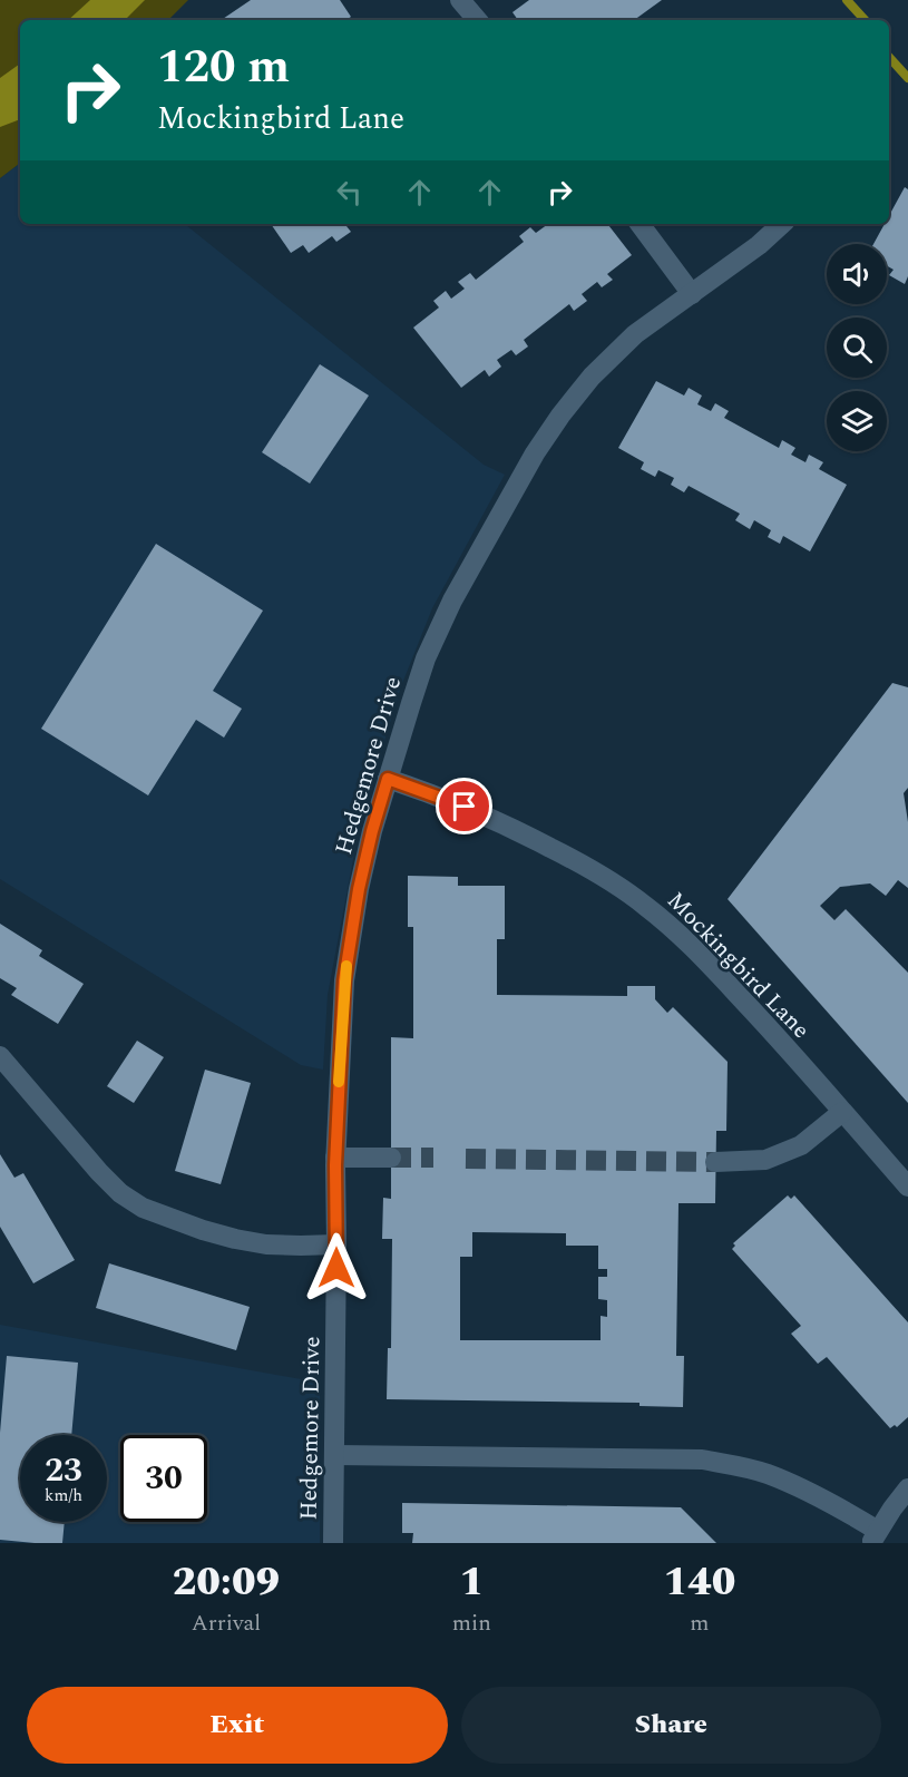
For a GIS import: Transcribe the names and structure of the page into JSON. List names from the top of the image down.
{
  "streets": {
    "street": ["Hedgemore Drive", "Mockingbird Lane"]
  },
  "crossings": [
    ["Hedgemore Drive", "Mockingbird Lane"]
  ],
  "page": {
    "turn": ["120 m", "Mockingbird Lane"],
    "speed": "23 km/h",
    "limit": "30",
    "eta": [
      "20:09",
      "Arrival",
      "1",
      "min",
      "140",
      "m"
    ],
    "buttons": ["Exit", "Share"]
  }
}
